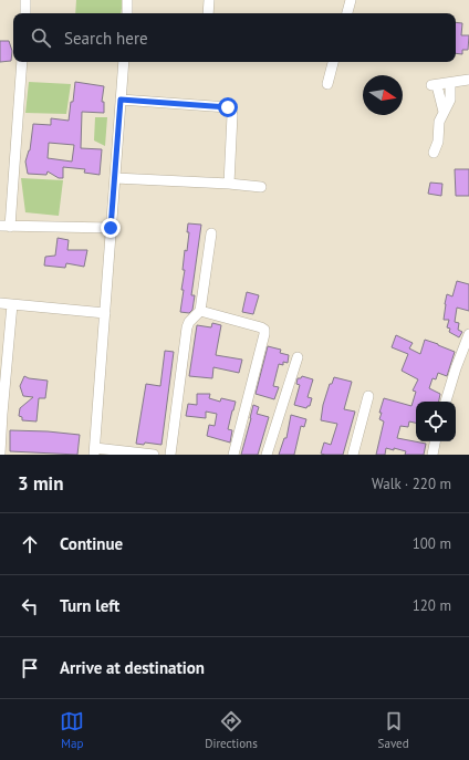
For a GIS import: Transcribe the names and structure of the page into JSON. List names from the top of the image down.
{
  "north": "right",
  "page": {
    "search": "Search here",
    "heading": ["3 min", "Walk · 220 m"],
    "list": [
      ["Continue", "100 m"],
      ["Turn left", "120 m"],
      "Arrive at destination"
    ],
    "nav": ["Map", "Directions", "Saved"]
  }
}
